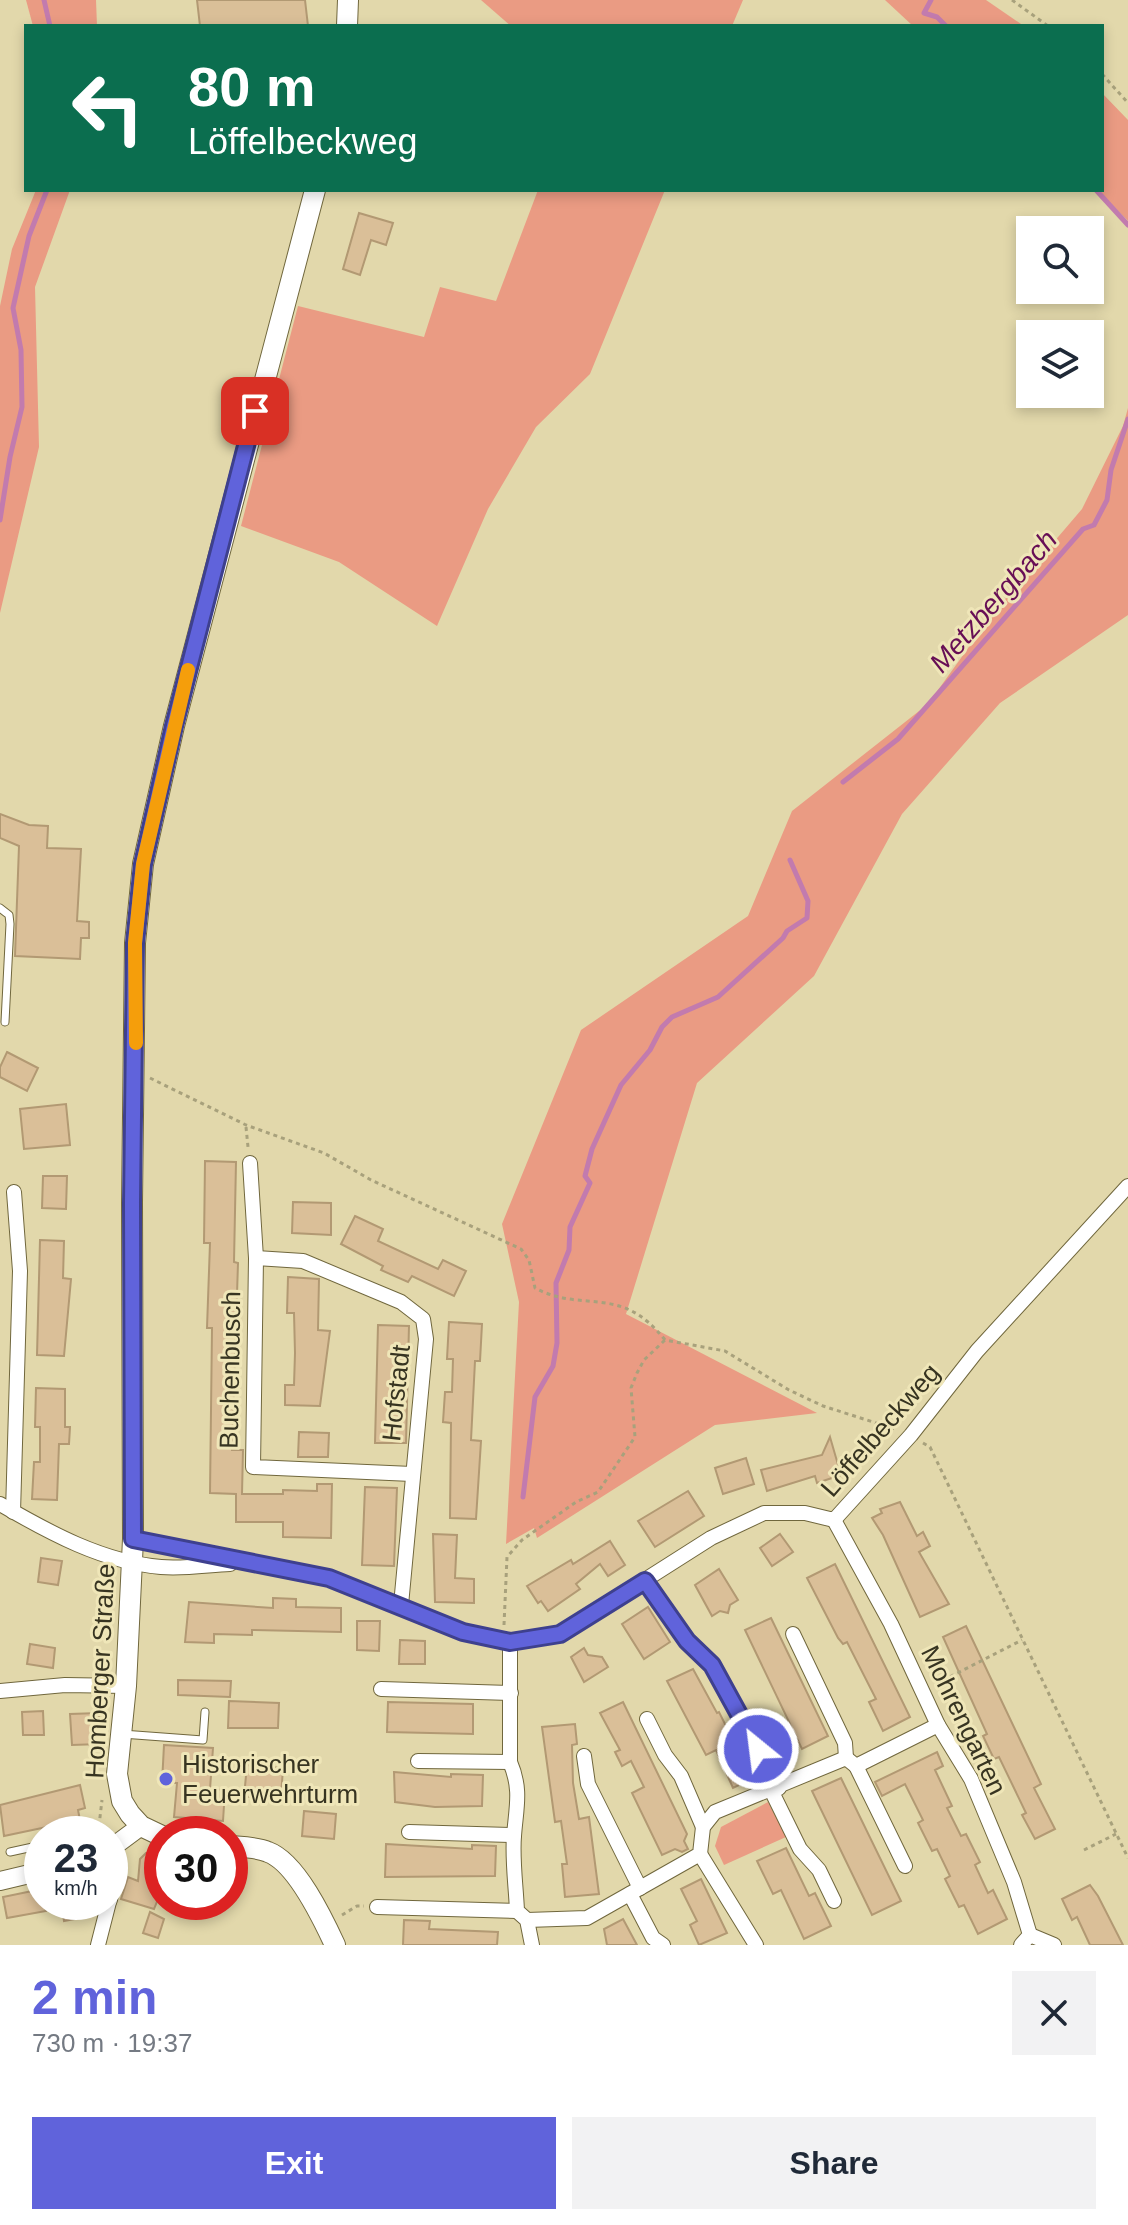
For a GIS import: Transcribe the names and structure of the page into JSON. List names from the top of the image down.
{
  "streets": {
    "main road": ["Homberger Straße"],
    "street": [
      "Buchenbusch",
      "Hofstadt",
      "Löffelbeckweg",
      "Mohrengarten"
    ]
  },
  "crossings": [
    ["Buchenbusch", "Hofstadt"],
    ["Hofstadt", "Löffelbeckweg"],
    ["Löffelbeckweg", "Homberger Straße"],
    ["Löffelbeckweg", "Mohrengarten"]
  ],
  "water": ["Metzbergbach"],
  "places": ["Historischer Feuerwehrturm"],
  "page": {
    "turn": ["80 m", "Löffelbeckweg"],
    "speed": "23 km/h",
    "limit": "30",
    "heading": ["2 min", "730 m · 19:37"],
    "buttons": ["Exit", "Share"]
  }
}
